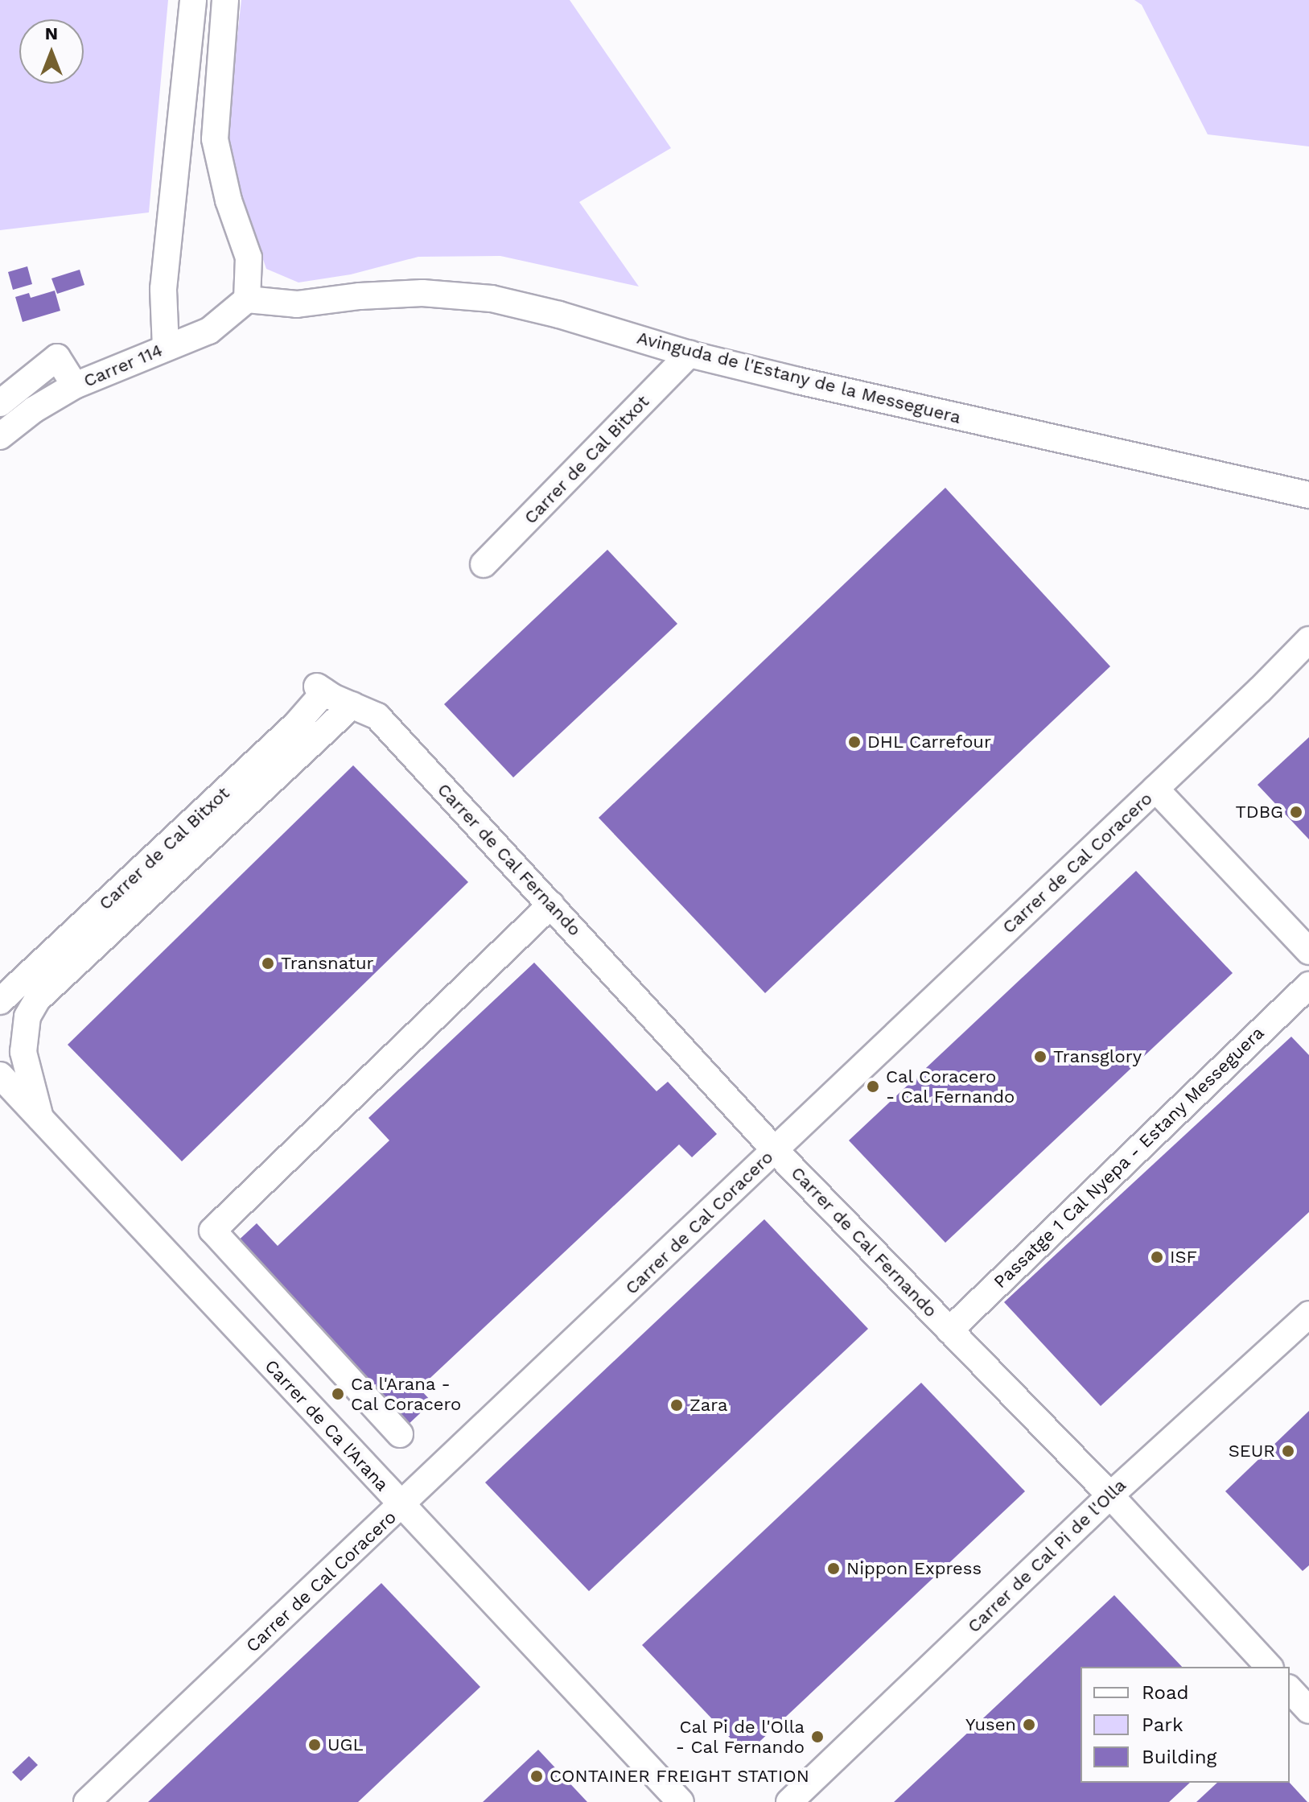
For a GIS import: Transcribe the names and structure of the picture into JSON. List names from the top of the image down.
{
  "streets": {
    "street": [
      "Carrer 114",
      "Avinguda de l'Estany de la Messeguera",
      "Carrer de Cal Bitxot",
      "Carrer de Cal Fernando",
      "Carrer de Cal Coracero",
      "Passatge 1 Cal Nyepa - Estany Messeguera",
      "Carrer de Ca l'Arana",
      "Carrer de Cal Pi de l'Olla"
    ]
  },
  "crossings": [
    ["Carrer 114", "Avinguda de l'Estany de la Messeguera"],
    ["Avinguda de l'Estany de la Messeguera", "Carrer de Cal Bitxot"],
    ["Carrer de Cal Bitxot", "Carrer de Cal Fernando"],
    ["Carrer de Cal Fernando", "Carrer de Cal Coracero"],
    ["Carrer de Cal Fernando", "Passatge 1 Cal Nyepa - Estany Messeguera"],
    ["Carrer de Cal Fernando", "Carrer de Cal Pi de l'Olla"],
    ["Carrer de Cal Coracero", "Carrer de Ca l'Arana"]
  ],
  "places": [
    "DHL Carrefour",
    "TDBG",
    "Transnatur",
    "Transglory",
    "Cal Coracero - Cal Fernando",
    "ISF",
    "Ca l'Arana - Cal Coracero",
    "Zara",
    "SEUR",
    "Nippon Express",
    "Yusen",
    "Cal Pi de l'Olla - Cal Fernando",
    "UGL",
    "CONTAINER FREIGHT STATION"
  ],
  "legend": ["Road", "Park", "Building"],
  "north": "top"
}
